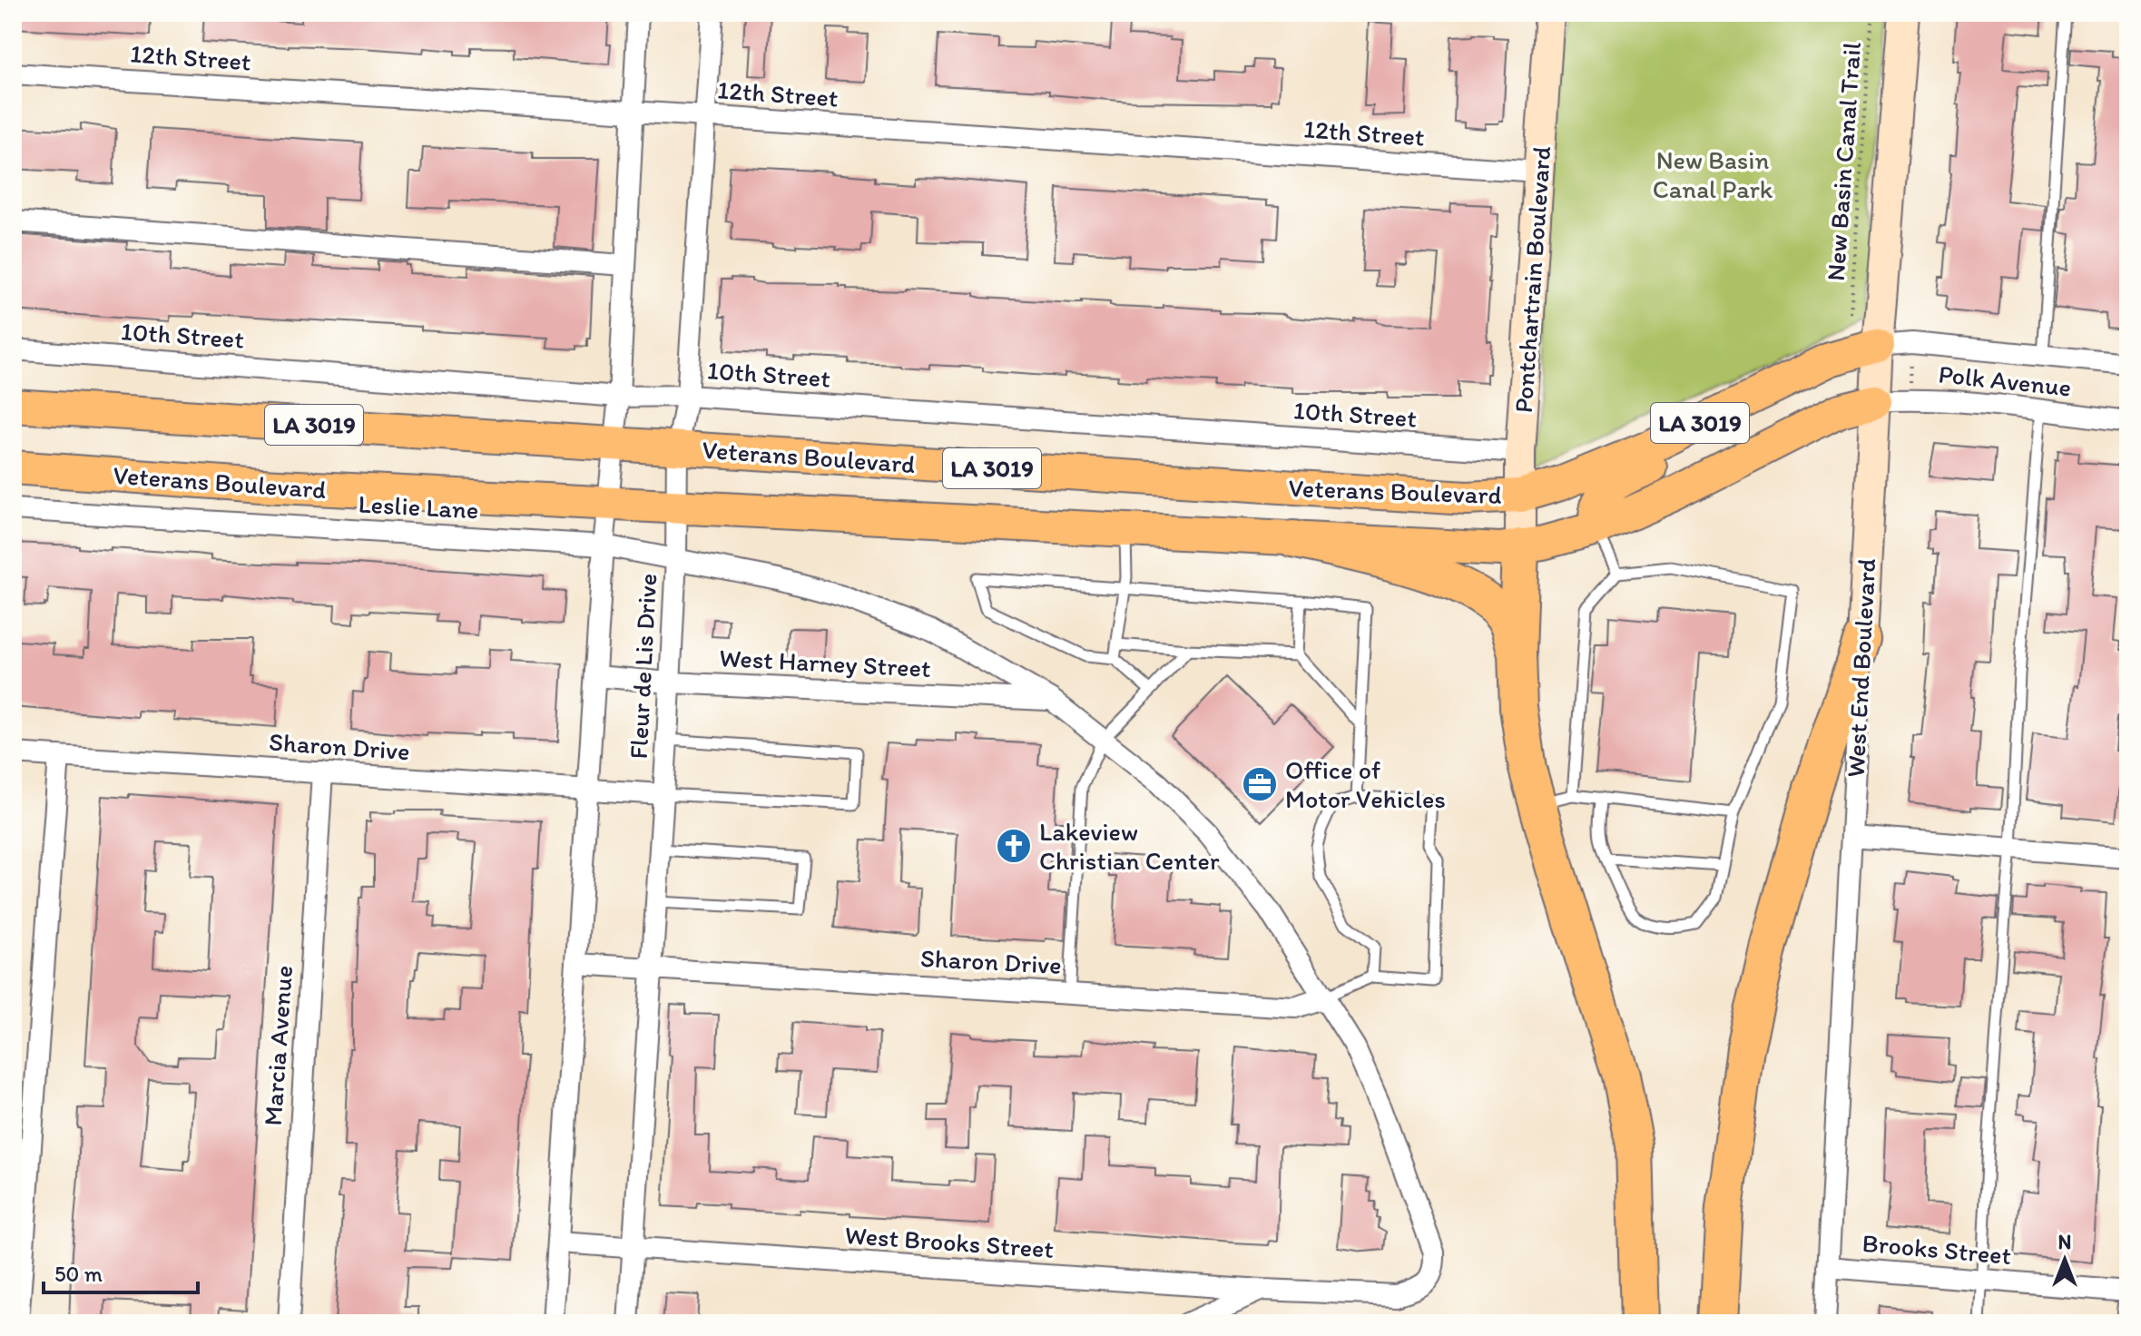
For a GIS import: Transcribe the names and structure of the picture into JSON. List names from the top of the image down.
{
  "streets": {
    "main road": [
      "Pontchartrain Boulevard",
      "LA 3019",
      "Veterans Boulevard",
      "West End Boulevard"
    ],
    "street": [
      "12th Street",
      "10th Street",
      "Polk Avenue",
      "Leslie Lane",
      "West Harney Street",
      "Fleur de Lis Drive",
      "Sharon Drive",
      "Marcia Avenue",
      "West Brooks Street",
      "Brooks Street"
    ],
    "path": ["New Basin Canal Trail"]
  },
  "crossings": [
    ["12th Street", "Pontchartrain Boulevard"],
    ["12th Street", "Fleur de Lis Drive"],
    ["Pontchartrain Boulevard", "10th Street"],
    ["Pontchartrain Boulevard", "Veterans Boulevard"],
    ["10th Street", "Fleur de Lis Drive"],
    ["Polk Avenue", "Veterans Boulevard"],
    ["Polk Avenue", "West End Boulevard"],
    ["Veterans Boulevard", "Fleur de Lis Drive"],
    ["Veterans Boulevard", "West End Boulevard"],
    ["Leslie Lane", "West Harney Street"],
    ["Leslie Lane", "Fleur de Lis Drive"],
    ["Leslie Lane", "Sharon Drive"],
    ["Leslie Lane", "West Brooks Street"],
    ["West Harney Street", "Fleur de Lis Drive"],
    ["Fleur de Lis Drive", "Sharon Drive"],
    ["Fleur de Lis Drive", "West Brooks Street"],
    ["West End Boulevard", "Brooks Street"],
    ["Sharon Drive", "Marcia Avenue"]
  ],
  "parks": ["New Basin Canal Park"],
  "places": {
    "office": ["Office of Motor Vehicles"],
    "church": ["Lakeview Christian Center"]
  },
  "scale_bar": "50 m",
  "north": "top"
}
